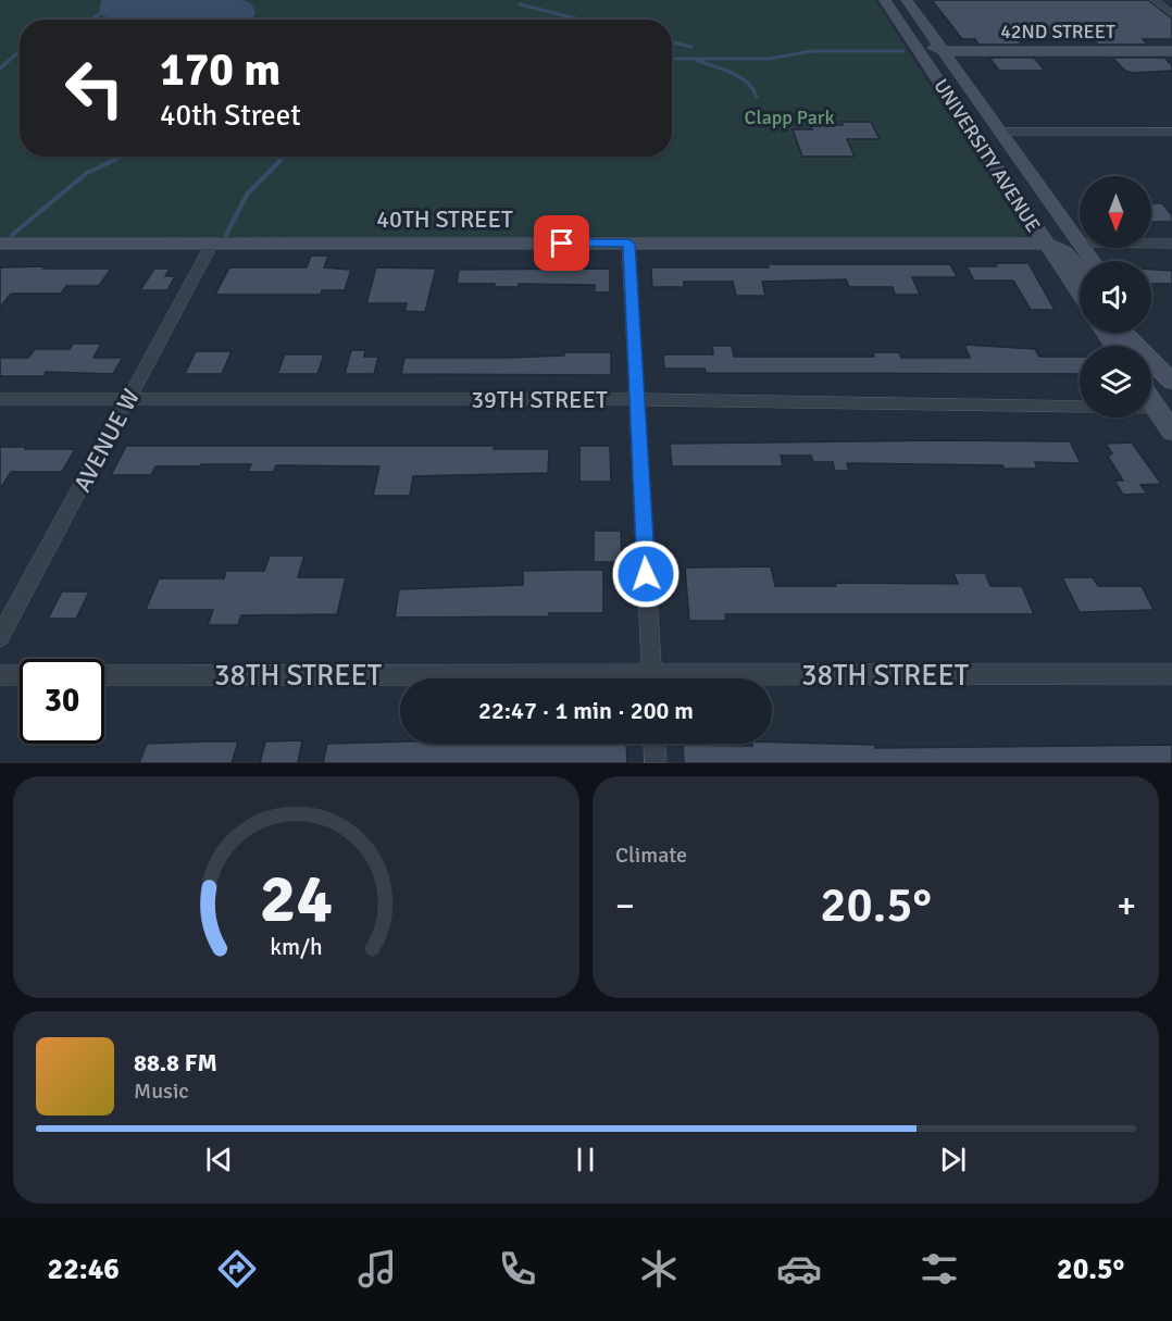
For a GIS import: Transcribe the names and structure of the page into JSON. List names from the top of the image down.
{
  "streets": {
    "main road": ["42ND STREET", "UNIVERSITY AVENUE", "40TH STREET"],
    "street": ["39TH STREET", "AVENUE W", "38TH STREET"]
  },
  "crossings": [
    ["42ND STREET", "UNIVERSITY AVENUE"],
    ["UNIVERSITY AVENUE", "40TH STREET"],
    ["40TH STREET", "AVENUE W"],
    ["39TH STREET", "AVENUE W"]
  ],
  "parks": ["Clapp Park"],
  "north": "bottom",
  "page": {
    "turn": ["170 m", "40th Street"],
    "limit": "30",
    "trip": "22:47 · 1 min · 200 m",
    "tile": "Climate",
    "heat": ["−", "20.5°", "+"],
    "song": ["88.8 FM", "Music"],
    "tabs": ["22:46", "20.5°"],
    "gauge": ["24", "km/h"]
  }
}
